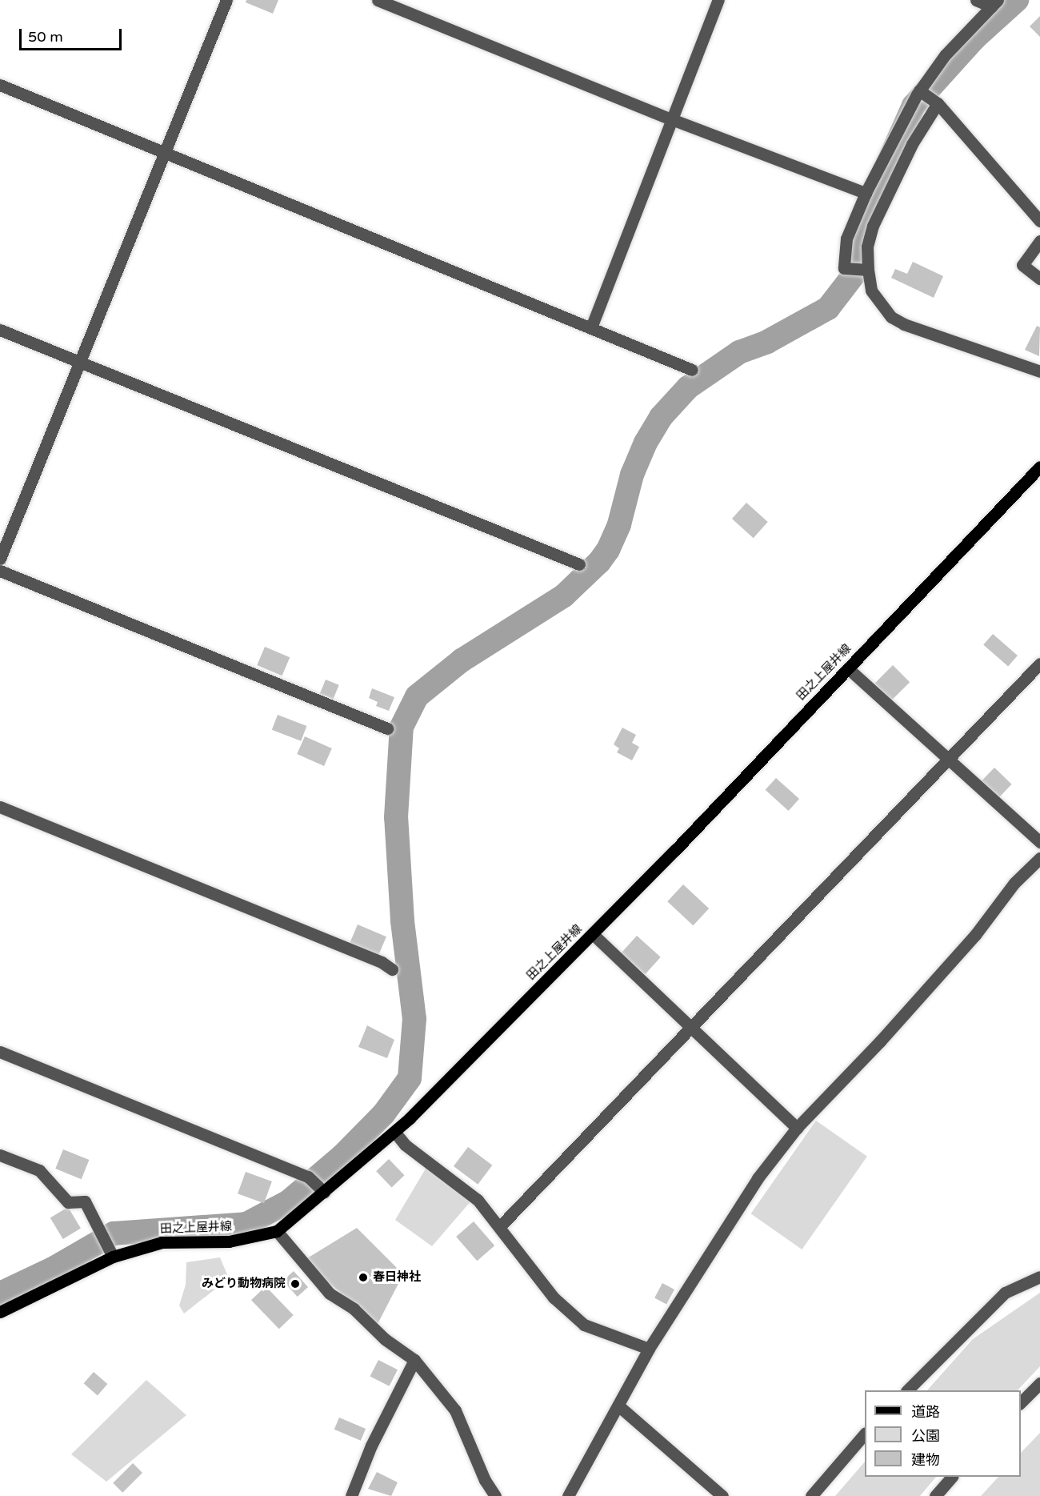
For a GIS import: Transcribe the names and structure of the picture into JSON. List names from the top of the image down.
{
  "streets": {
    "main road": ["田之上屋井線"]
  },
  "places": ["春日神社", "みどり動物病院"],
  "legend": ["道路", "公園", "建物"],
  "scale_bar": "50 m"
}
